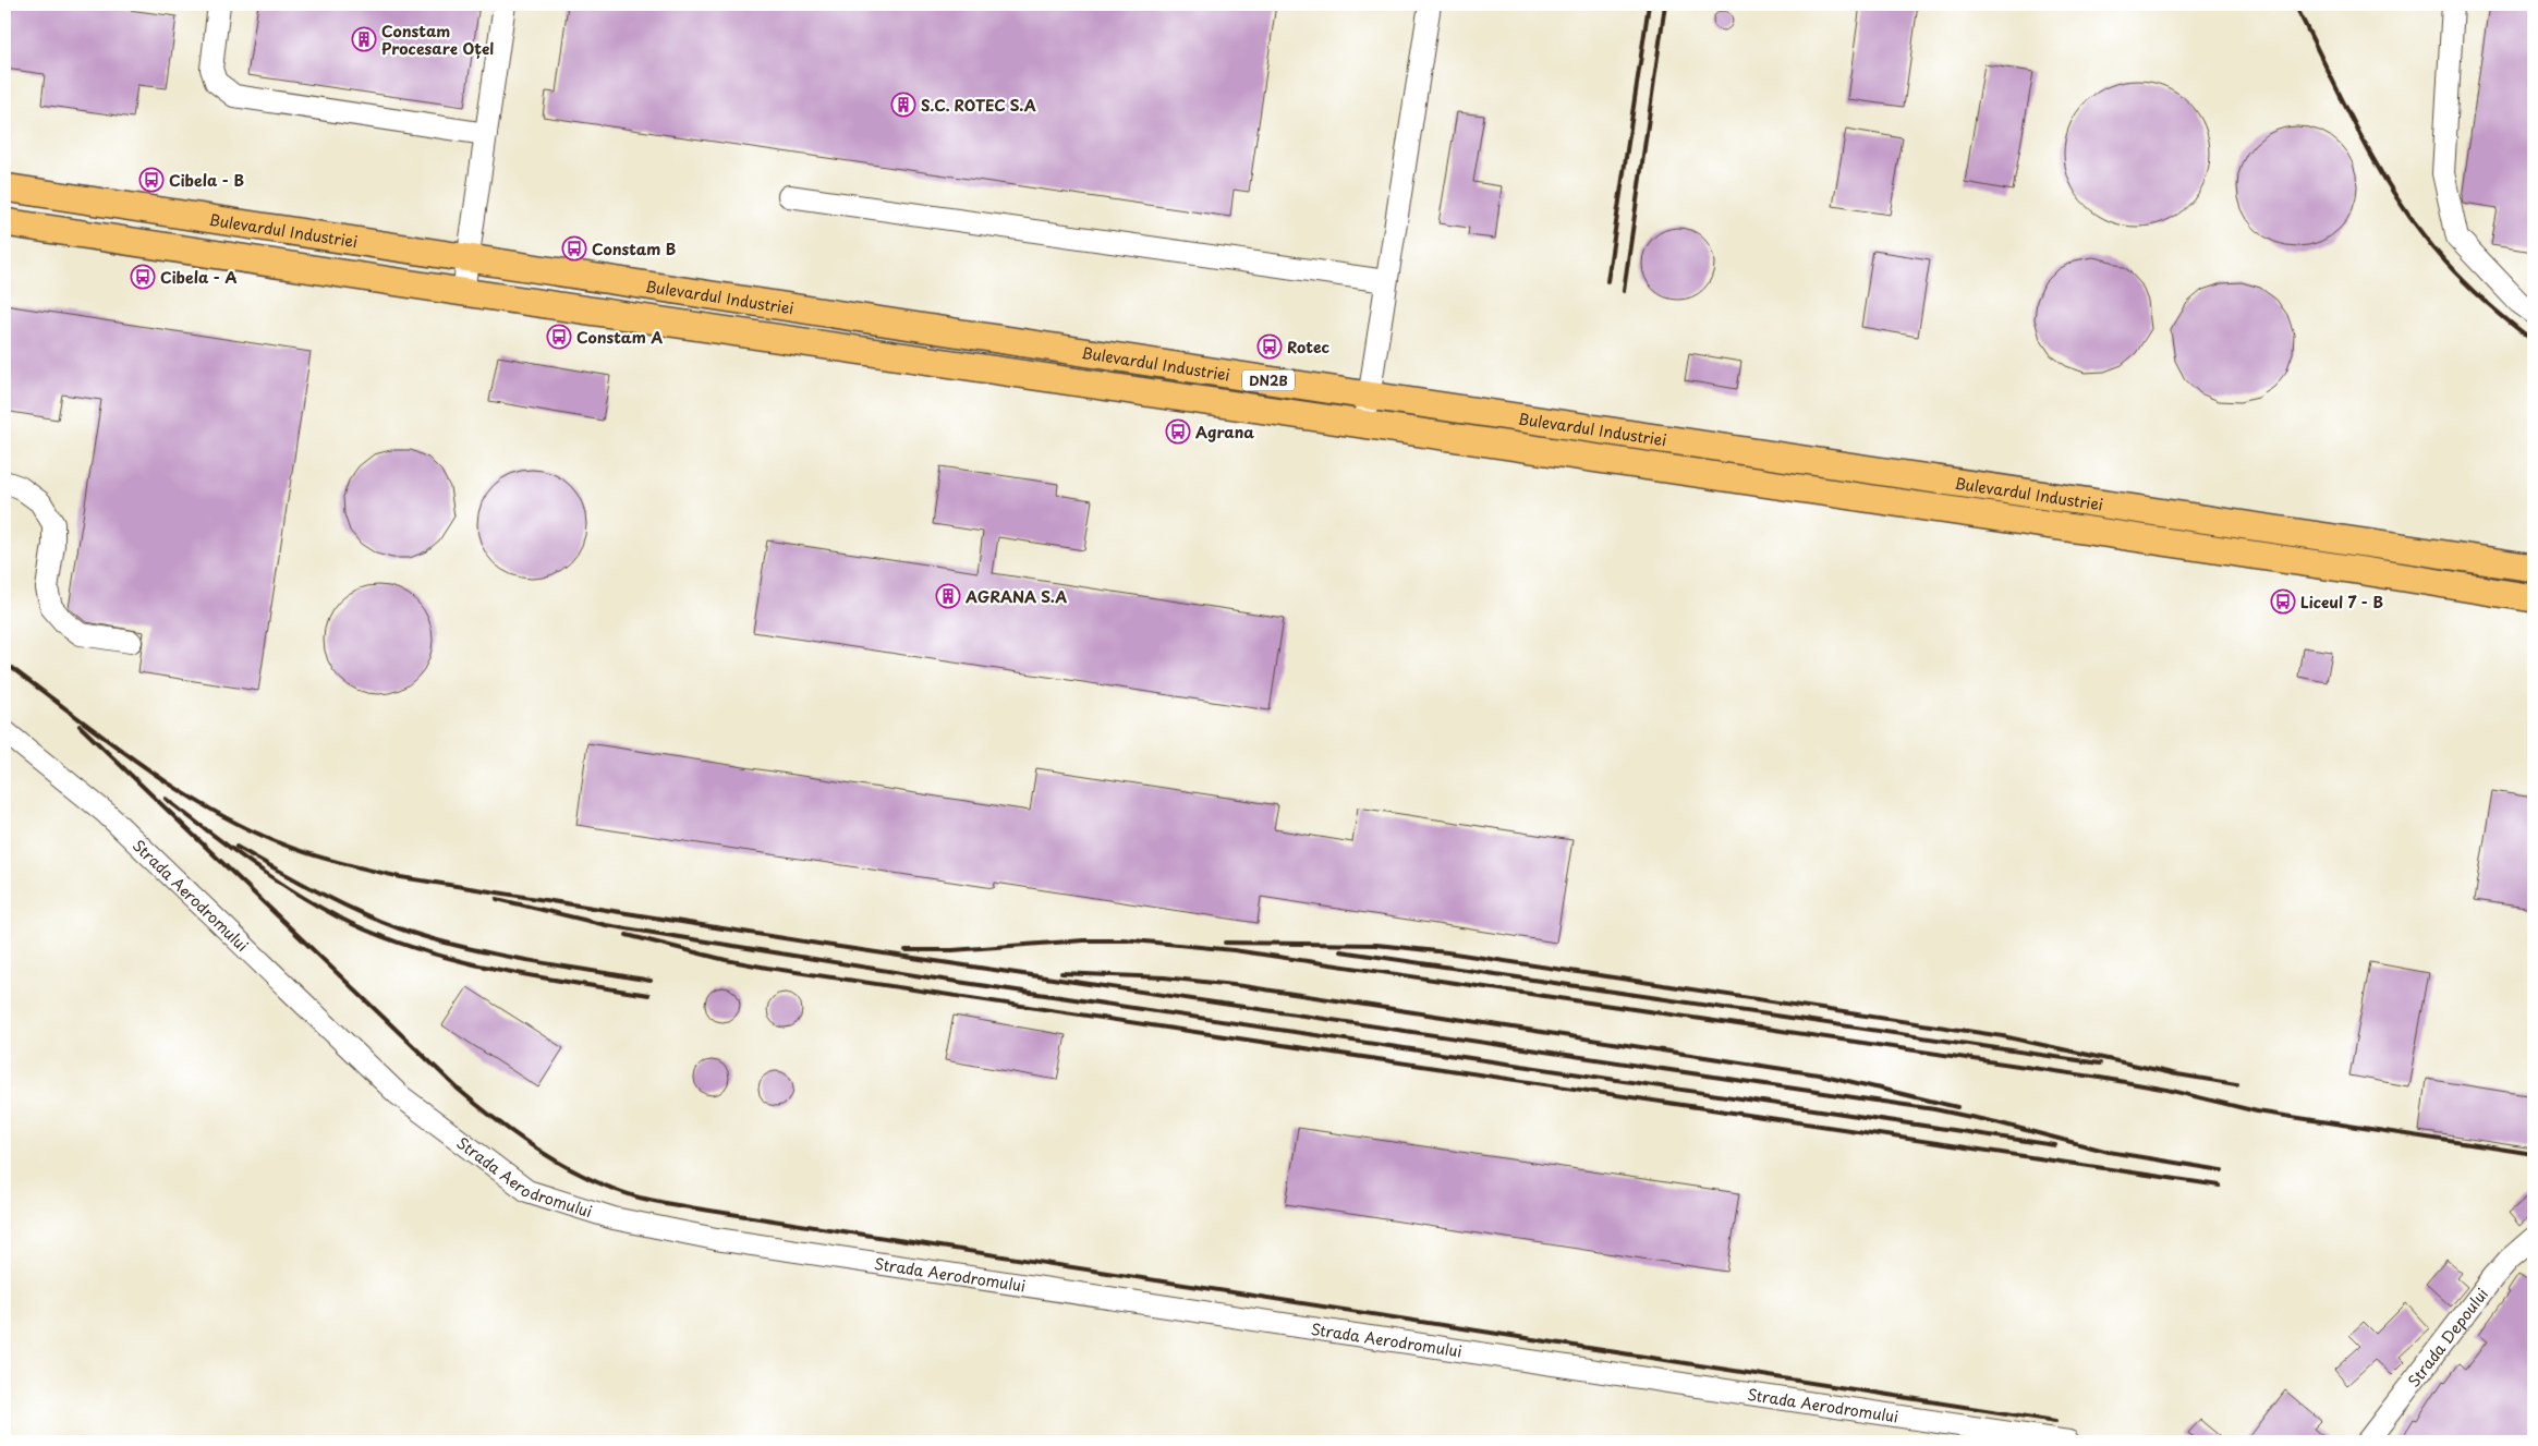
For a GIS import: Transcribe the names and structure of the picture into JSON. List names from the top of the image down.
{
  "streets": {
    "main road": ["Bulevardul Industriei", "DN2B"],
    "street": ["Strada Aerodromului", "Strada Depoului"]
  },
  "places": {
    "building": ["Constam Procesare Oțel", "S.C. ROTEC S.A", "AGRANA S.A"],
    "bus stop": [
      "Cibela - B",
      "Constam B",
      "Cibela - A",
      "Constam A",
      "Rotec",
      "Agrana",
      "Liceul 7 - B"
    ]
  }
}
